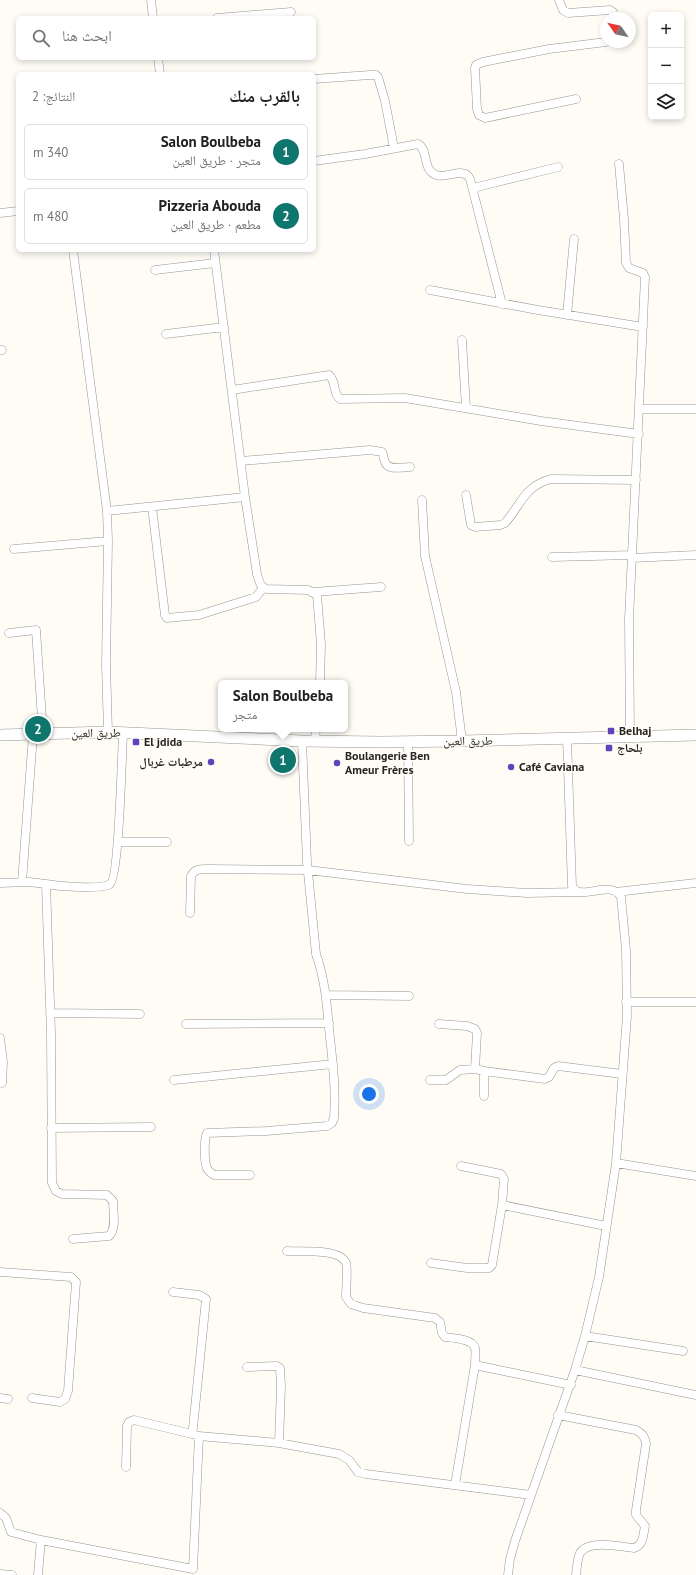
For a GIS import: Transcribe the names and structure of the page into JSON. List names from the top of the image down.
{
  "streets": {
    "main road": ["طريق العين"]
  },
  "places": {
    "transit": ["Belhaj", "El jdida", "بلحاج"],
    "other": ["مرطبات غربال", "Boulangerie Ben Ameur Frères", "Café Caviana"]
  },
  "north": "top left",
  "page": {
    "map_buttons": ["+", "−"],
    "search": "ابحث هنا",
    "heading": ["بالقرب منك", "النتائج: 2"],
    "list": [
      {
        "mark": "1",
        "name": "Salon Boulbeba",
        "note": "متجر · طريق العين",
        "value": "340 m"
      },
      {
        "mark": "2",
        "name": "Pizzeria Abouda",
        "note": "مطعم · طريق العين",
        "value": "480 m"
      }
    ],
    "popup": ["Salon Boulbeba", "متجر"],
    "pins": ["2", "1"]
  }
}
